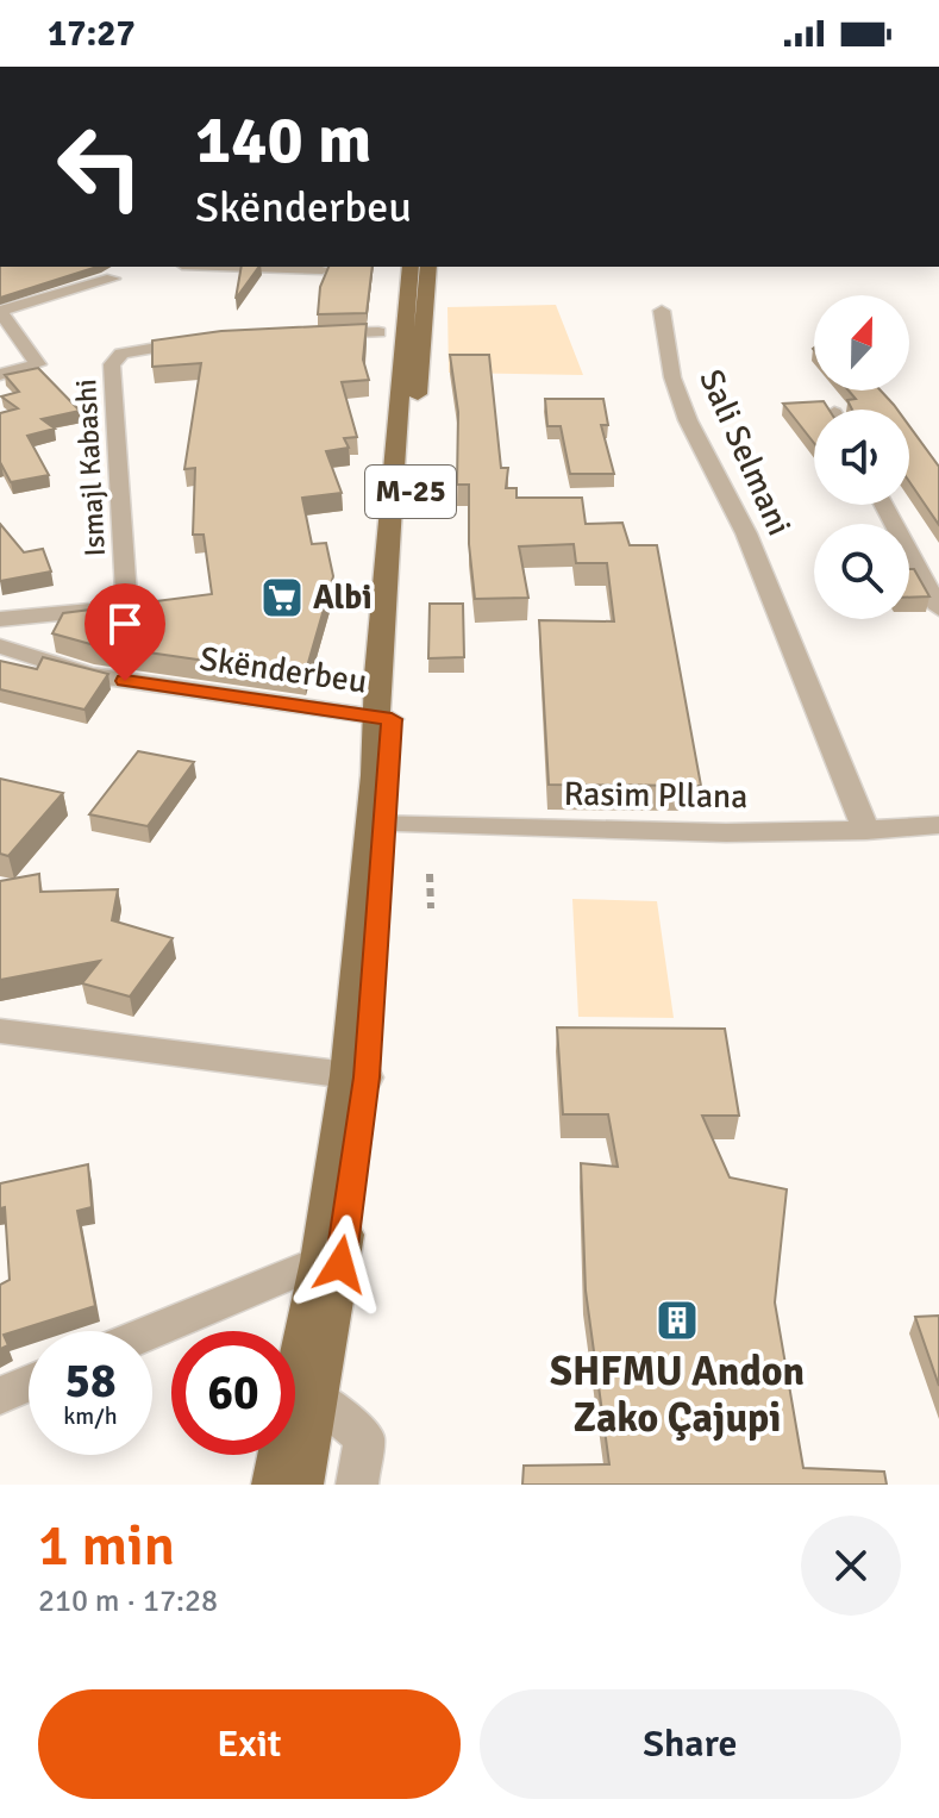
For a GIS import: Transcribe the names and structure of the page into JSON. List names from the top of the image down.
{
  "streets": {
    "main road": ["M-25"],
    "street": [
      "Sali Selmani",
      "Ismajl Kabashi",
      "Skënderbeu",
      "Rasim Pllana"
    ]
  },
  "crossings": [
    ["Sali Selmani", "Rasim Pllana"],
    ["M-25", "Skënderbeu"],
    ["M-25", "Rasim Pllana"]
  ],
  "places": {
    "supermarket": ["Albi"],
    "building": ["SHFMU Andon Zako Çajupi"]
  },
  "north": "top",
  "page": {
    "status": "17:27",
    "turn": ["140 m", "Skënderbeu"],
    "speed": "58 km/h",
    "limit": "60",
    "heading": ["1 min", "210 m · 17:28"],
    "buttons": ["Exit", "Share"]
  }
}
